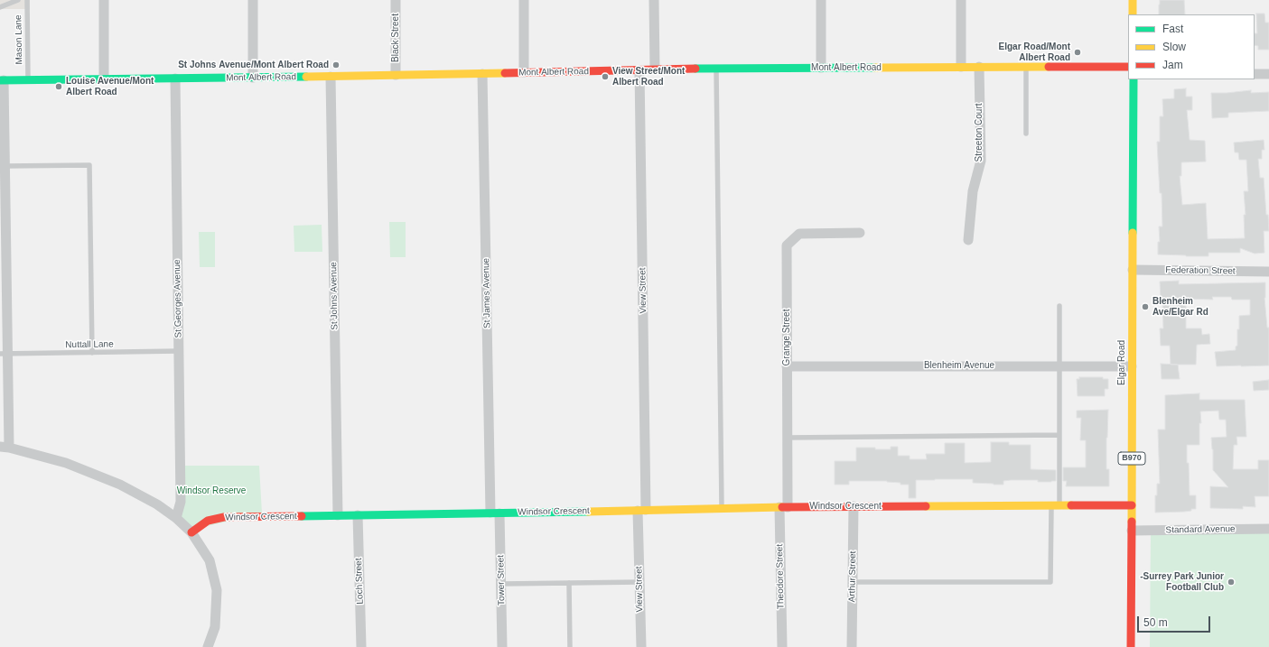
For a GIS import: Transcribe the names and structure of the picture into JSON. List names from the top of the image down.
{
  "streets": {
    "main road": [
      "Mont Albert Road",
      "Elgar Road",
      "B970",
      "Windsor Crescent"
    ],
    "street": [
      "Black Street",
      "Streeton Court",
      "Federation Street",
      "View Street",
      "St James Avenue",
      "St Johns Avenue",
      "St Georges Avenue",
      "Grange Street",
      "Blenheim Avenue",
      "Standard Avenue",
      "Theodore Street",
      "Arthur Street",
      "Tower Street",
      "Loch Street"
    ],
    "lane": ["Mason Lane", "Nuttall Lane"]
  },
  "crossings": [
    ["Black Street", "Mont Albert Road"],
    ["Mason Lane", "Mont Albert Road"],
    ["Mont Albert Road", "Streeton Court"],
    ["Mont Albert Road", "View Street"],
    ["Mont Albert Road", "St James Avenue"],
    ["Mont Albert Road", "St Johns Avenue"],
    ["Mont Albert Road", "St Georges Avenue"],
    ["Federation Street", "Elgar Road"],
    ["View Street", "Windsor Crescent"],
    ["St James Avenue", "Windsor Crescent"],
    ["St James Avenue", "Tower Street"],
    ["St Johns Avenue", "Windsor Crescent"],
    ["St Georges Avenue", "Nuttall Lane"],
    ["Grange Street", "Blenheim Avenue"],
    ["Grange Street", "Windsor Crescent"],
    ["Grange Street", "Theodore Street"],
    ["Elgar Road", "Blenheim Avenue"],
    ["Elgar Road", "Windsor Crescent"],
    ["Elgar Road", "Standard Avenue"],
    ["Windsor Crescent", "Theodore Street"],
    ["Windsor Crescent", "Arthur Street"],
    ["Windsor Crescent", "Tower Street"],
    ["Windsor Crescent", "Loch Street"]
  ],
  "parks": ["Windsor Reserve"],
  "places": [
    "Elgar Road/Mont Albert Road",
    "St Johns Avenue/Mont Albert Road",
    "View Street/Mont Albert Road",
    "Louise Avenue/Mont Albert Road",
    "Blenheim Ave/Elgar Rd",
    "-Surrey Park Junior Football Club"
  ],
  "legend": ["Fast", "Slow", "Jam"],
  "scale_bar": "50 m"
}
